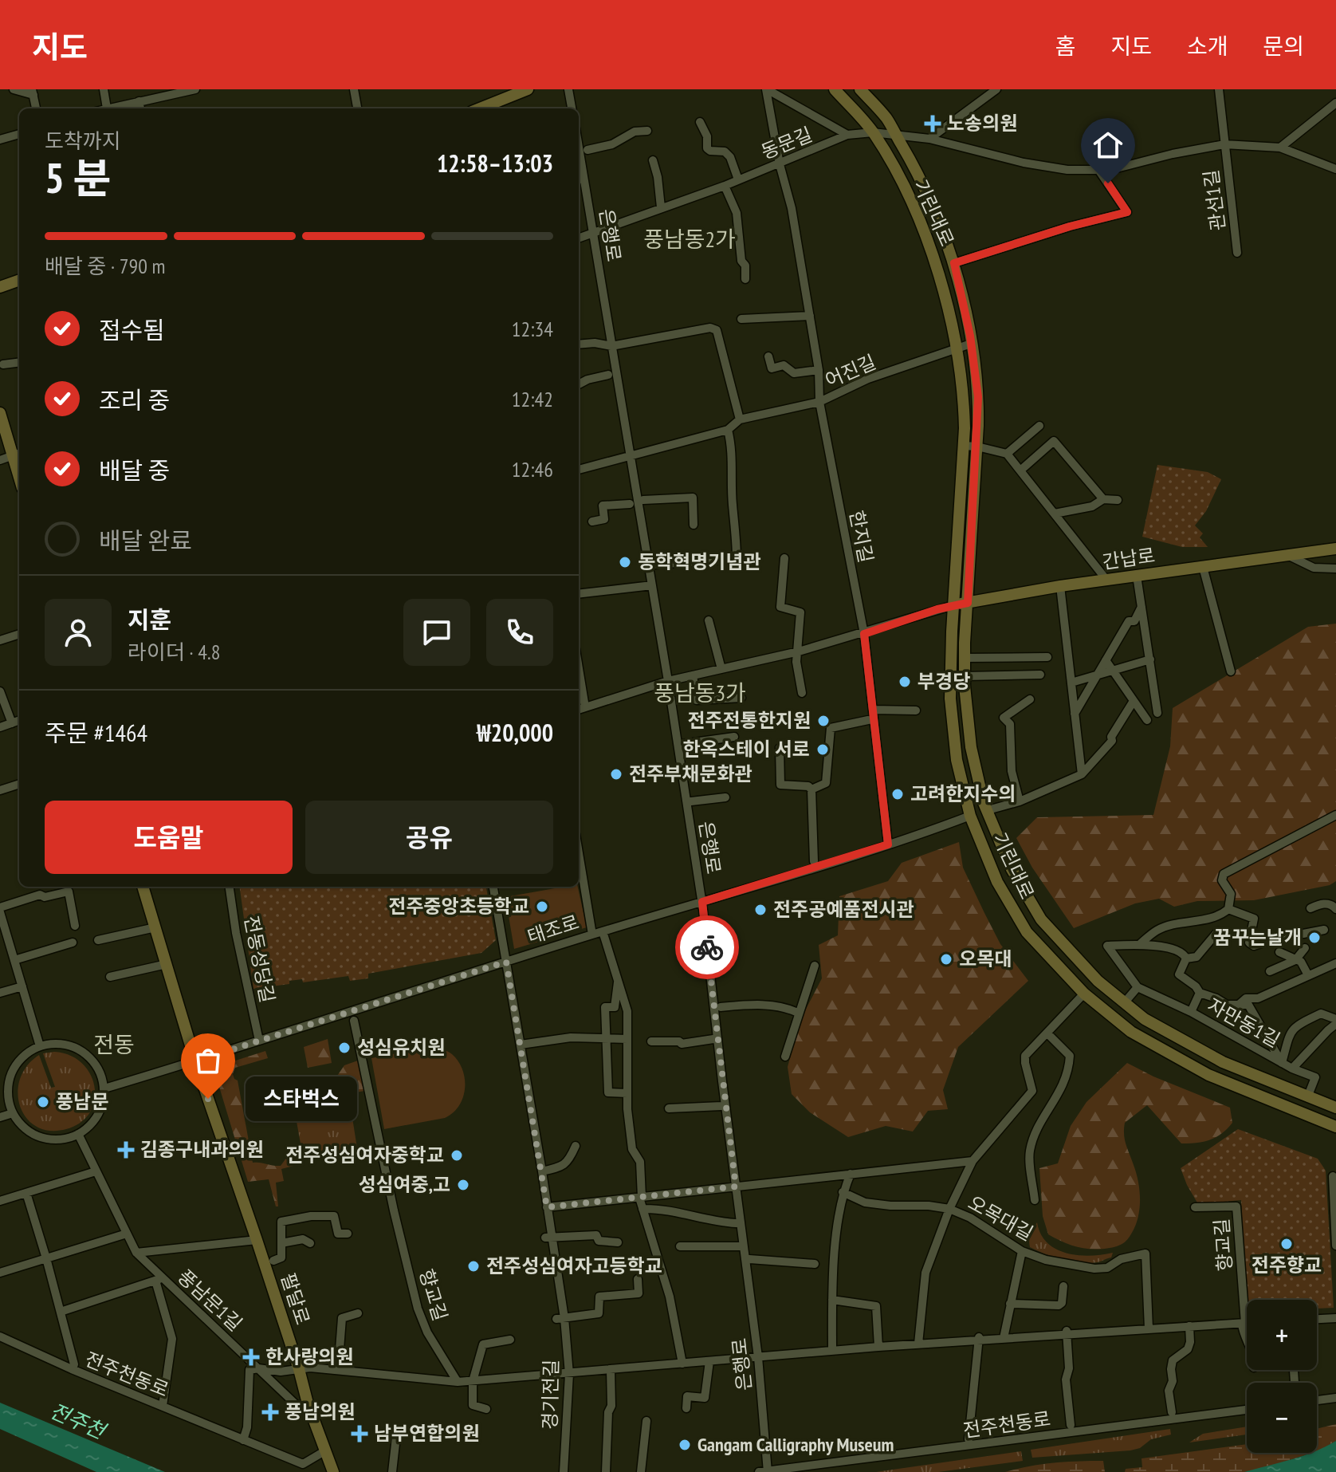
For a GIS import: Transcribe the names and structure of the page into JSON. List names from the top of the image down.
{
  "streets": {
    "street": [
      "동문길",
      "관선1길",
      "기린대로",
      "은행로",
      "어진길",
      "한지길",
      "간납로",
      "태조로",
      "전동성당길",
      "자만동1길",
      "오목대길",
      "향교길",
      "팔달로",
      "풍남문1길",
      "전주천동로",
      "경기전길"
    ]
  },
  "crossings": [
    ["동문길", "관선1길"],
    ["동문길", "기린대로"],
    ["동문길", "은행로"],
    ["동문길", "한지길"],
    ["관선1길", "기린대로"],
    ["기린대로", "어진길"],
    ["기린대로", "간납로"],
    ["기린대로", "태조로"],
    ["기린대로", "자만동1길"],
    ["기린대로", "오목대길"],
    ["은행로", "어진길"],
    ["은행로", "태조로"],
    ["은행로", "전주천동로"],
    ["어진길", "한지길"],
    ["한지길", "태조로"],
    ["태조로", "전동성당길"],
    ["태조로", "팔달로"],
    ["태조로", "풍남문1길"],
    ["태조로", "경기전길"],
    ["팔달로", "풍남문1길"],
    ["팔달로", "전주천동로"]
  ],
  "districts": ["풍남동2가", "풍남동3가", "전동"],
  "water": ["전주천"],
  "places": {
    "health": [
      "노송의원",
      "김종구내과의원",
      "한사랑의원",
      "풍남의원",
      "남부연합의원"
    ],
    "other": [
      "동학혁명기념관",
      "부경당",
      "전주전통한지원",
      "한옥스테이 서로",
      "전주부채문화관",
      "고려한지수의",
      "전주중앙초등학교",
      "전주공예품전시관",
      "꿈꾸는날개",
      "오목대",
      "성심유치원",
      "스타벅스",
      "풍남문",
      "전주성심여자중학교",
      "성심여중,고",
      "전주향교",
      "전주성심여자고등학교",
      "Gangam Calligraphy Museum"
    ]
  },
  "page": {
    "header": "지도",
    "nav": [
      "홈",
      "지도",
      "소개",
      "문의"
    ],
    "heading": ["5 분", "도착까지", "12:58–13:03"],
    "panel": [
      "지훈",
      "라이더 · 4.8",
      "주문 #1464",
      "₩20,000"
    ],
    "bar": "배달 중 · 790 m",
    "list": [
      ["접수됨", "12:34"],
      ["조리 중", "12:42"],
      ["배달 중", "12:46"],
      "배달 완료"
    ],
    "buttons": ["도움말", "공유"],
    "bubble": "스타벅스",
    "map_buttons": ["+", "−"]
  }
}
